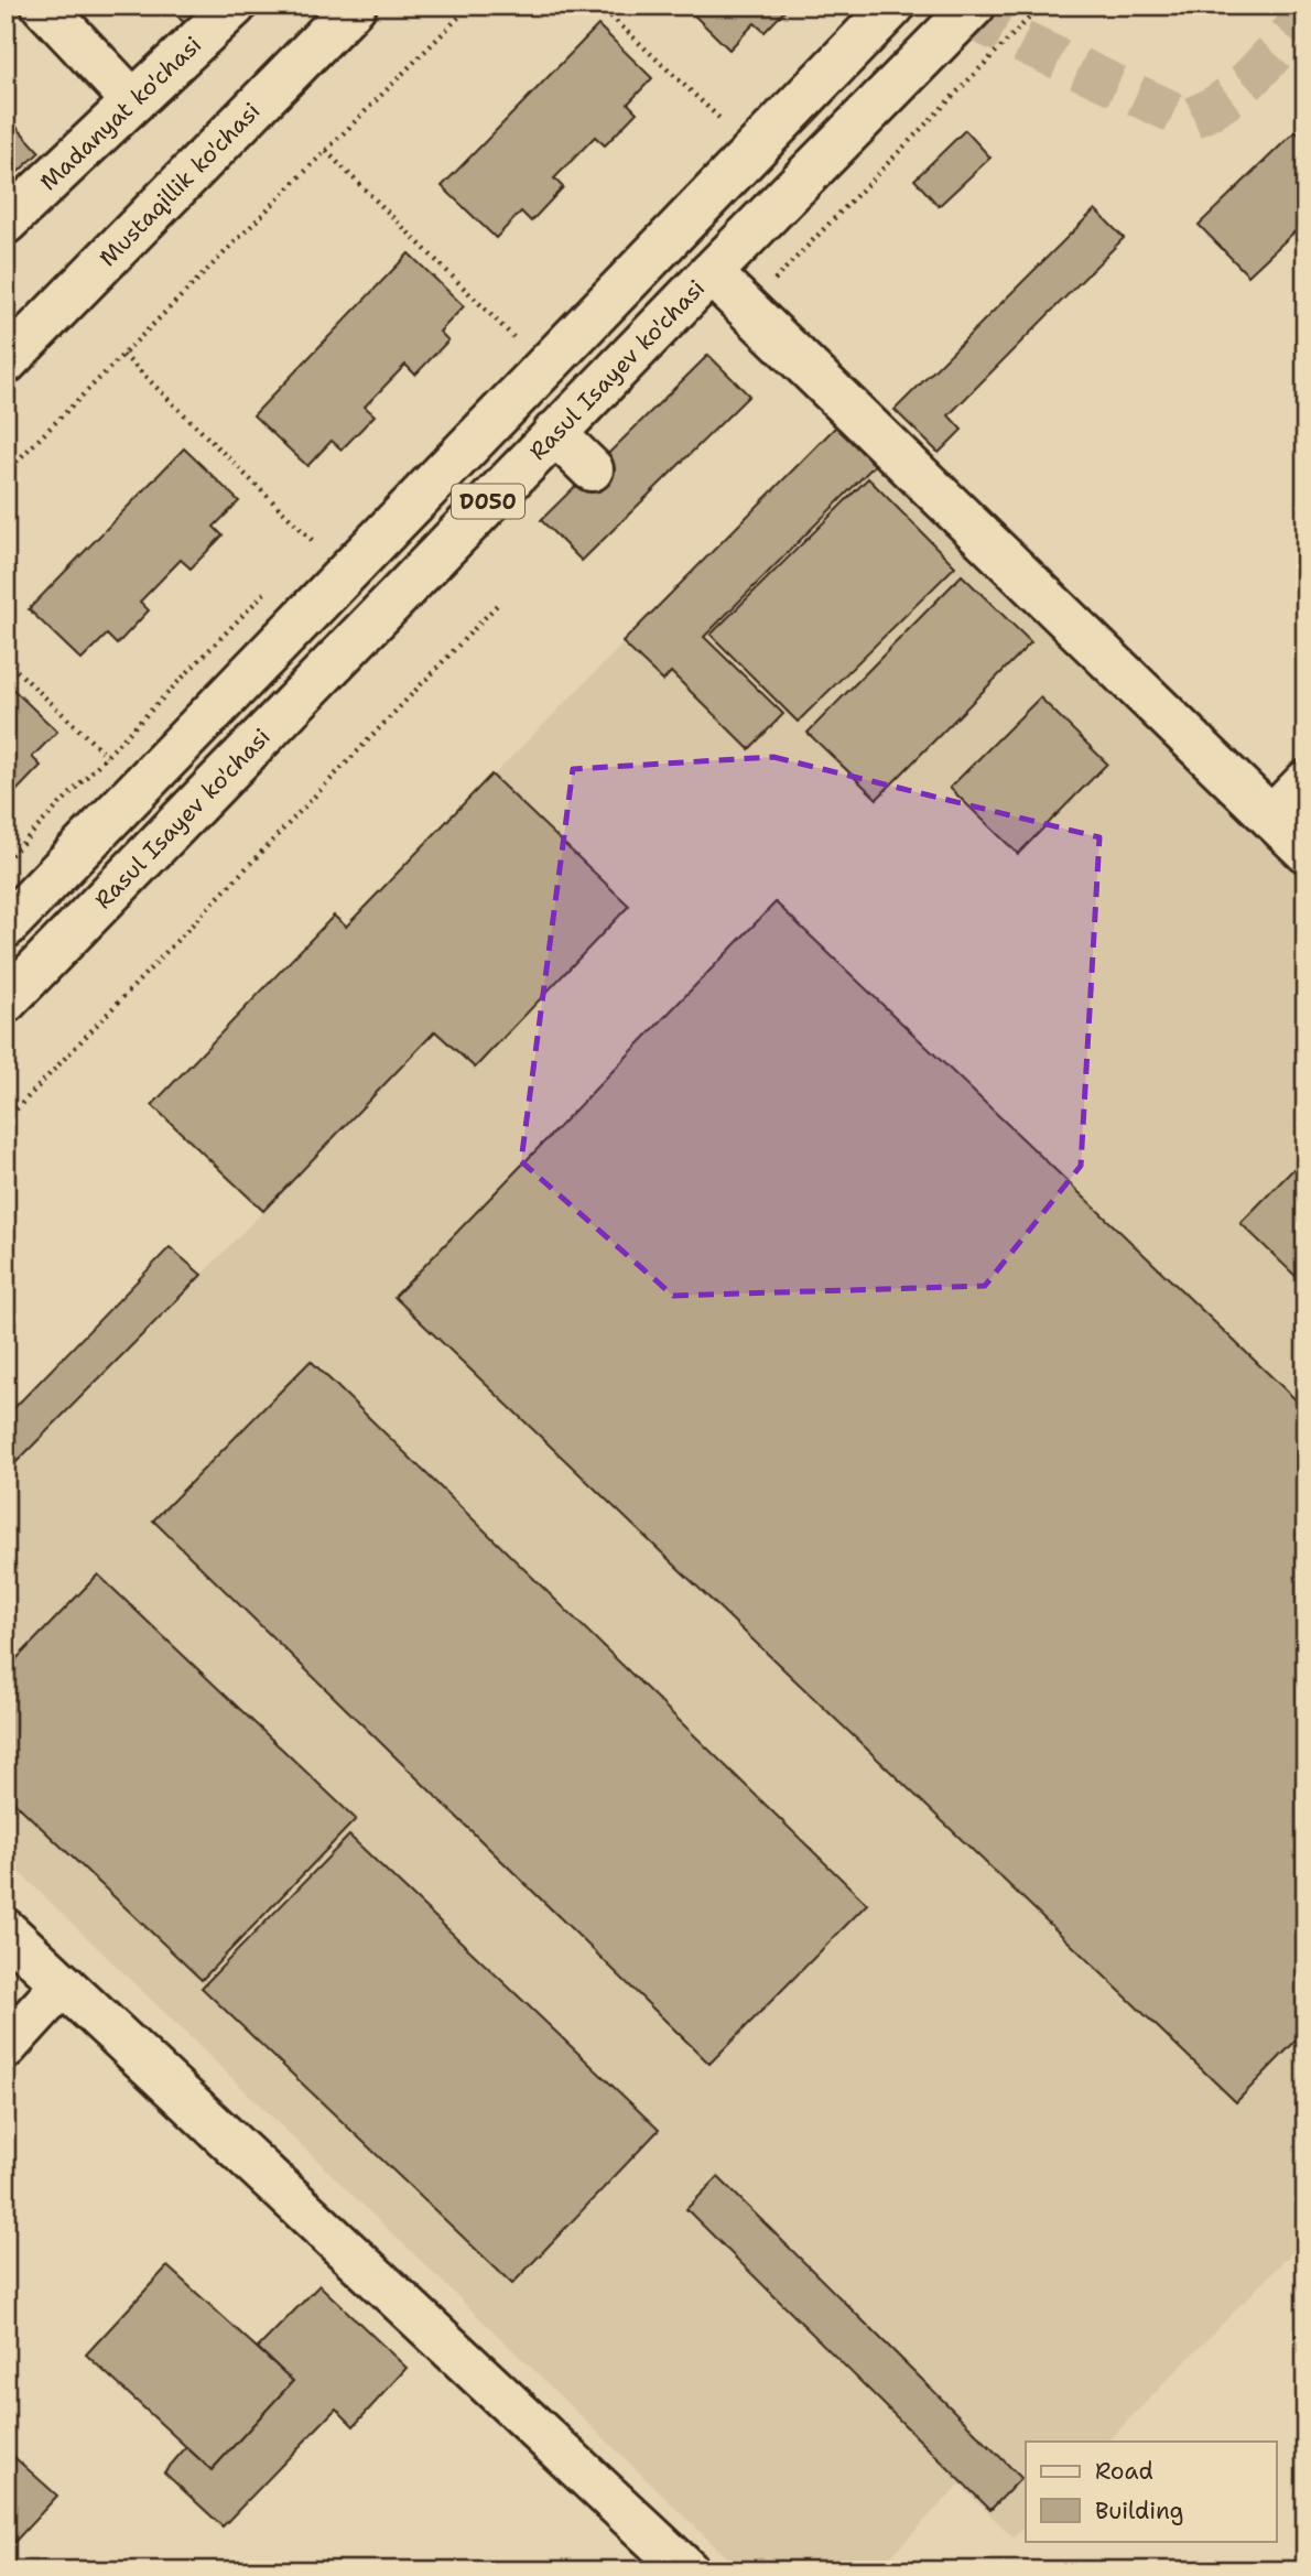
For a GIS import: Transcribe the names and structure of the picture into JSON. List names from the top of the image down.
{
  "streets": {
    "street": [
      "Madanyat ko'chasi",
      "Mustaqillik ko'chasi",
      "Rasul Isayev ko'chasi",
      "D050"
    ]
  },
  "legend": ["Road", "Building"]
}
